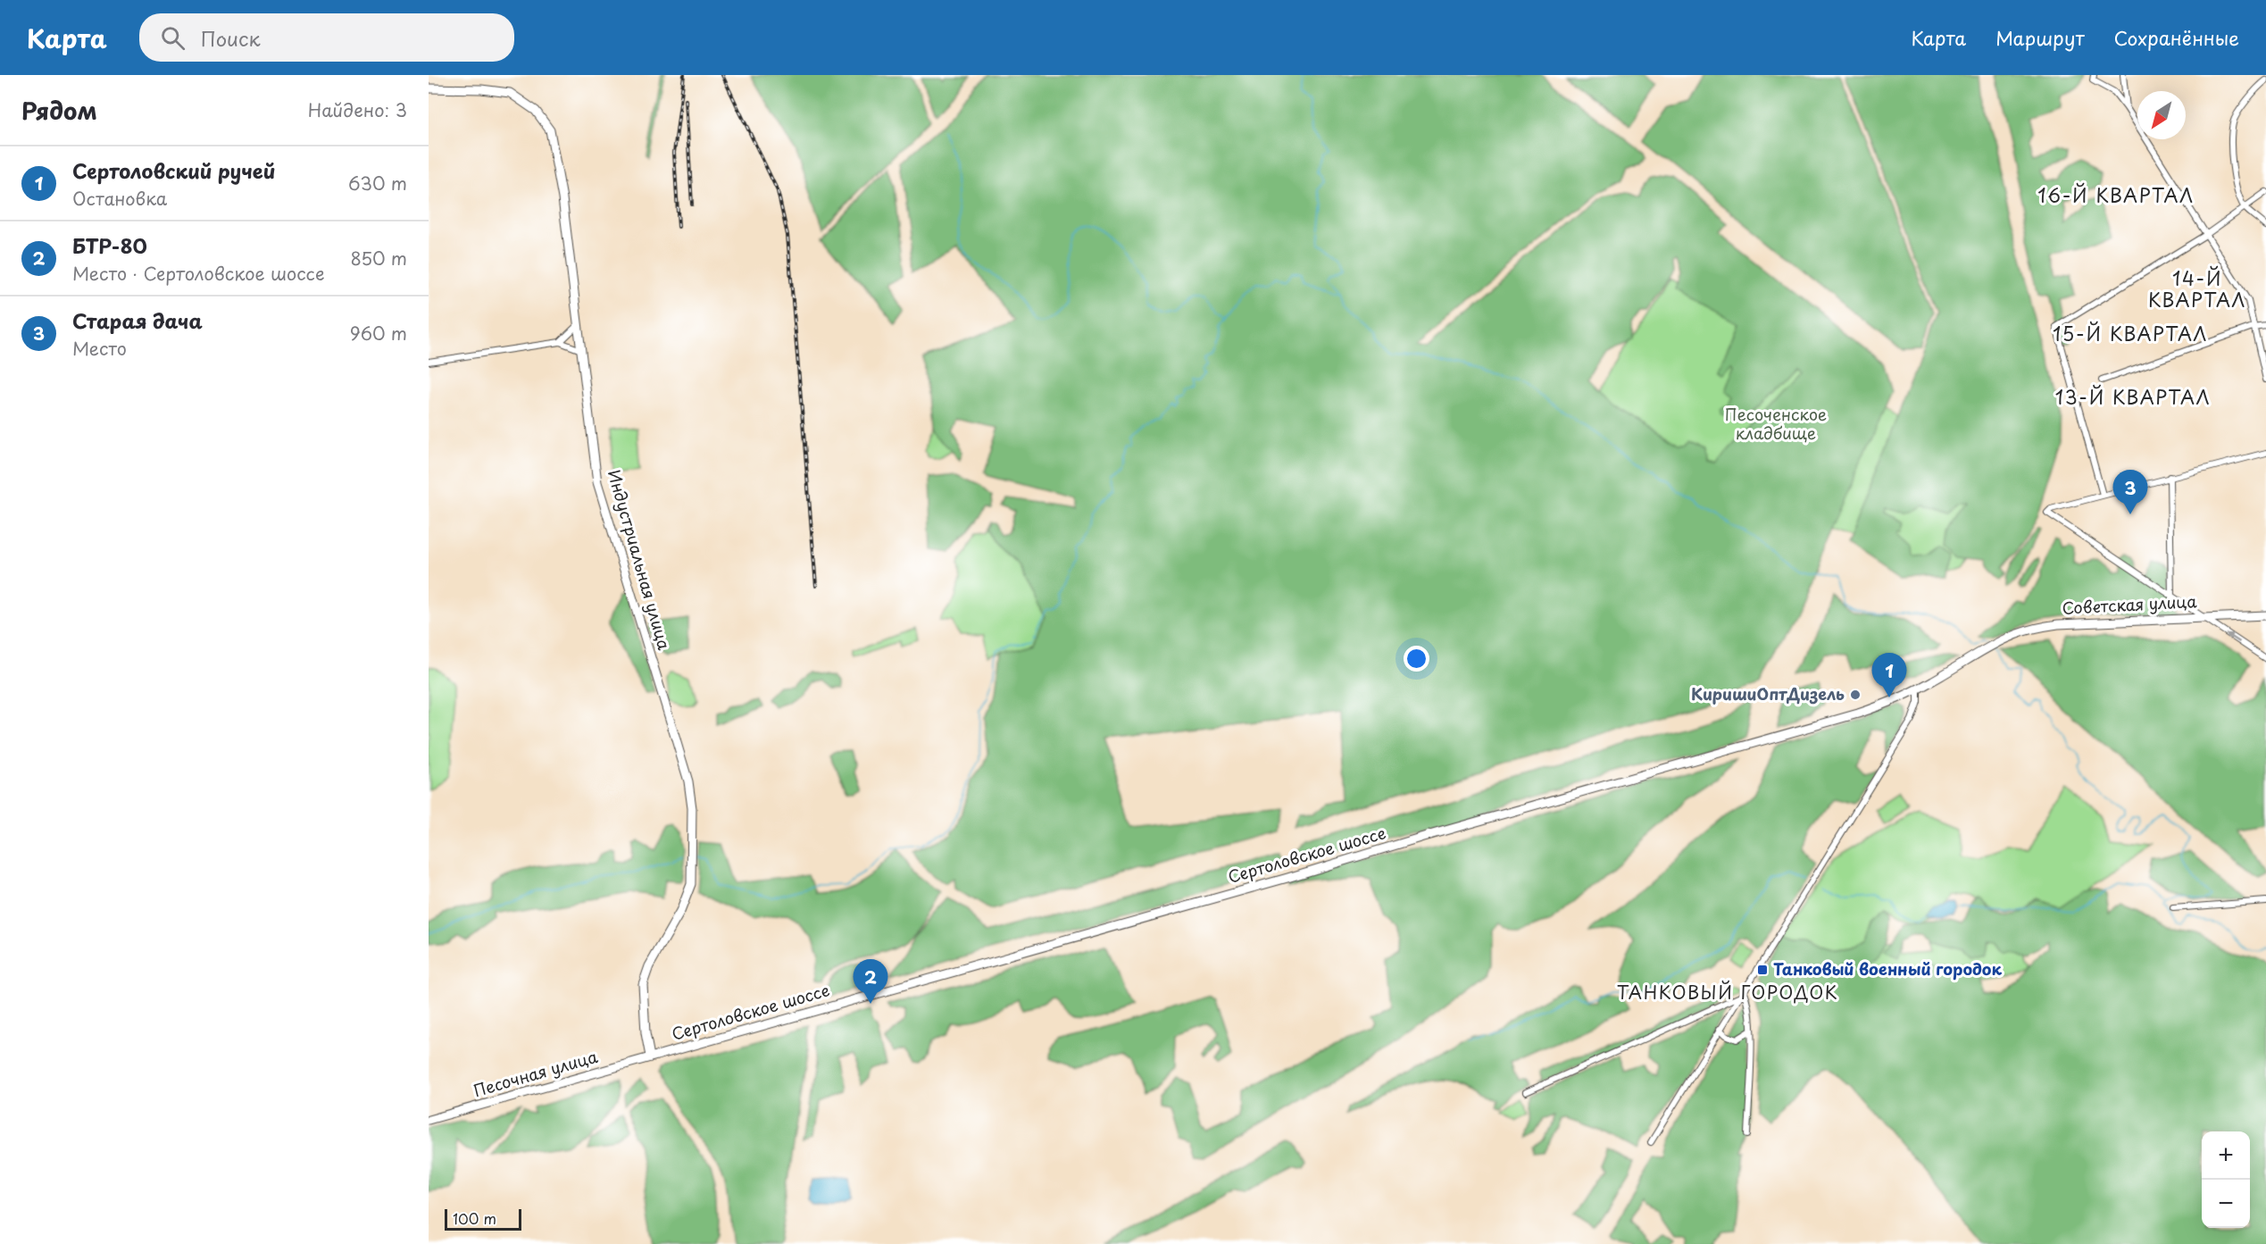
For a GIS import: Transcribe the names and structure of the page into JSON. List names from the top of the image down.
{
  "streets": {
    "main road": [
      "Индустриальная улица",
      "Советская улица",
      "Сертоловское шоссе",
      "Песочная улица"
    ]
  },
  "crossings": [
    ["Индустриальная улица", "Сертоловское шоссе"],
    ["Индустриальная улица", "Песочная улица"],
    ["Советская улица", "Сертоловское шоссе"],
    ["Сертоловское шоссе", "Песочная улица"]
  ],
  "districts": [
    "16-Й КВАРТАЛ",
    "14-Й КВАРТАЛ",
    "15-Й КВАРТАЛ",
    "13-Й КВАРТАЛ",
    "ТАНКОВЫЙ ГОРОДОК"
  ],
  "parks": ["Песоченское кладбище"],
  "places": {
    "other": ["КиришиОптДизель"],
    "transit": ["Танковый военный городок"]
  },
  "scale_bar": "100 m",
  "north": "bottom left",
  "page": {
    "header": "Карта",
    "search": "Поиск",
    "nav": ["Карта", "Маршрут", "Сохранённые"],
    "heading": ["Рядом", "Найдено: 3"],
    "list": [
      {
        "mark": "1",
        "name": "Сертоловский ручей",
        "note": "Остановка",
        "value": "630 m"
      },
      {
        "mark": "2",
        "name": "БТР-80",
        "note": "Место · Сертоловское шоссе",
        "value": "850 m"
      },
      {
        "mark": "3",
        "name": "Старая дача",
        "note": "Место",
        "value": "960 m"
      }
    ],
    "pins": ["3", "1", "2"],
    "map_buttons": ["+", "−"],
    "scale": "100 m"
  }
}
